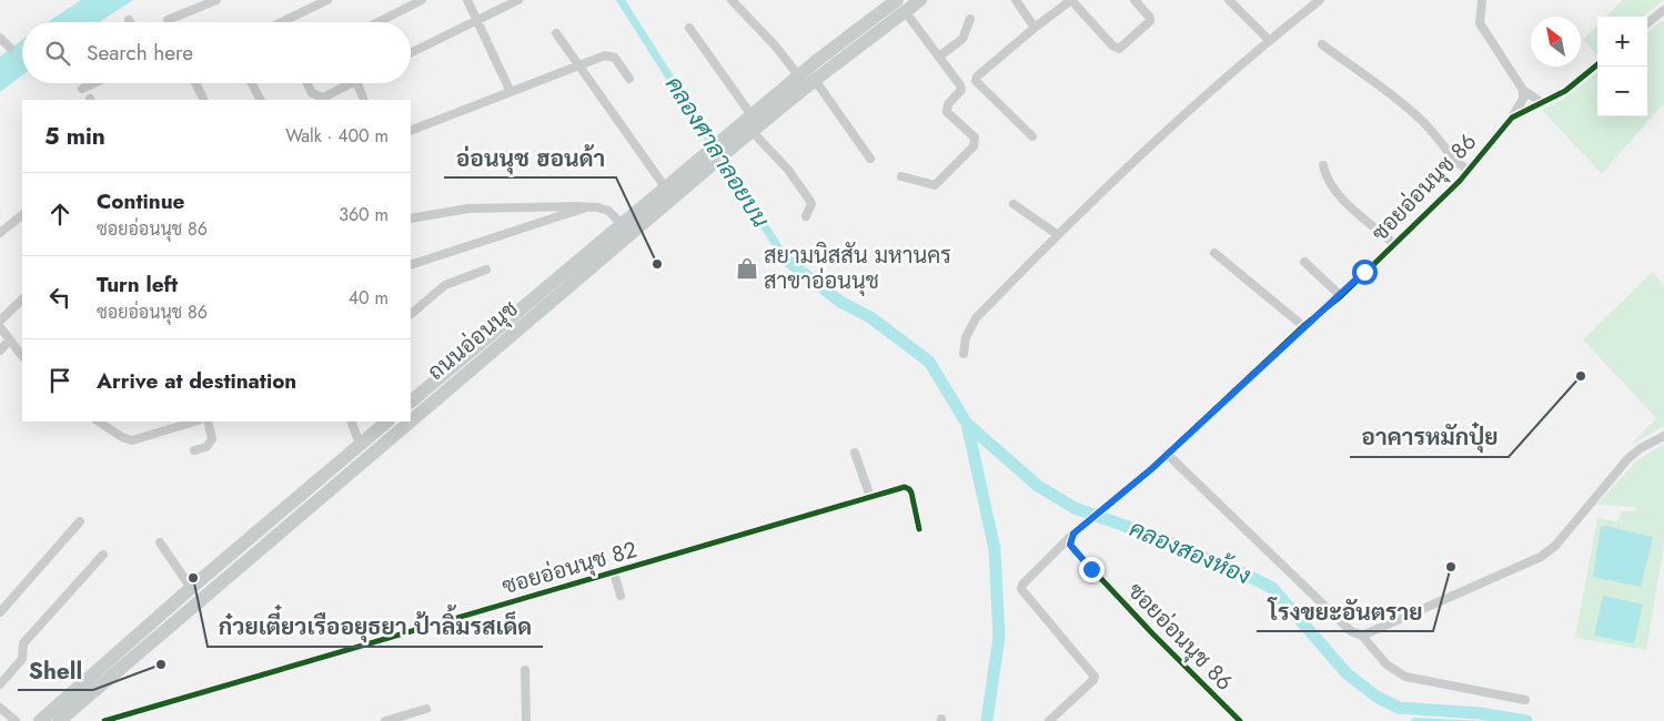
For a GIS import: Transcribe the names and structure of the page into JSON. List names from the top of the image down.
{
  "streets": {
    "main road": ["ถนนอ่อนนุช"],
    "street": ["ซอยอ่อนนุช 86", "ซอยอ่อนนุช 82"]
  },
  "water": ["คลองศาลาลอยบน", "คลองสองห้อง"],
  "places": {
    "other": [
      "อ่อนนุช ฮอนด้า",
      "อาคารหมักปุ๋ย",
      "โรงขยะอันตราย",
      "ก๋วยเตี๋ยวเรืออยุธยา ป้าลิ้มรสเด็ด",
      "Shell"
    ],
    "shop": ["สยามนิสสัน มหานคร สาขาอ่อนนุช"]
  },
  "north": "top left",
  "page": {
    "map_buttons": ["+", "−"],
    "search": "Search here",
    "heading": ["5 min", "Walk · 400 m"],
    "list": [
      ["Continue", "ซอยอ่อนนุช 86", "360 m"],
      ["Turn left", "ซอยอ่อนนุช 86", "40 m"],
      "Arrive at destination"
    ]
  }
}
